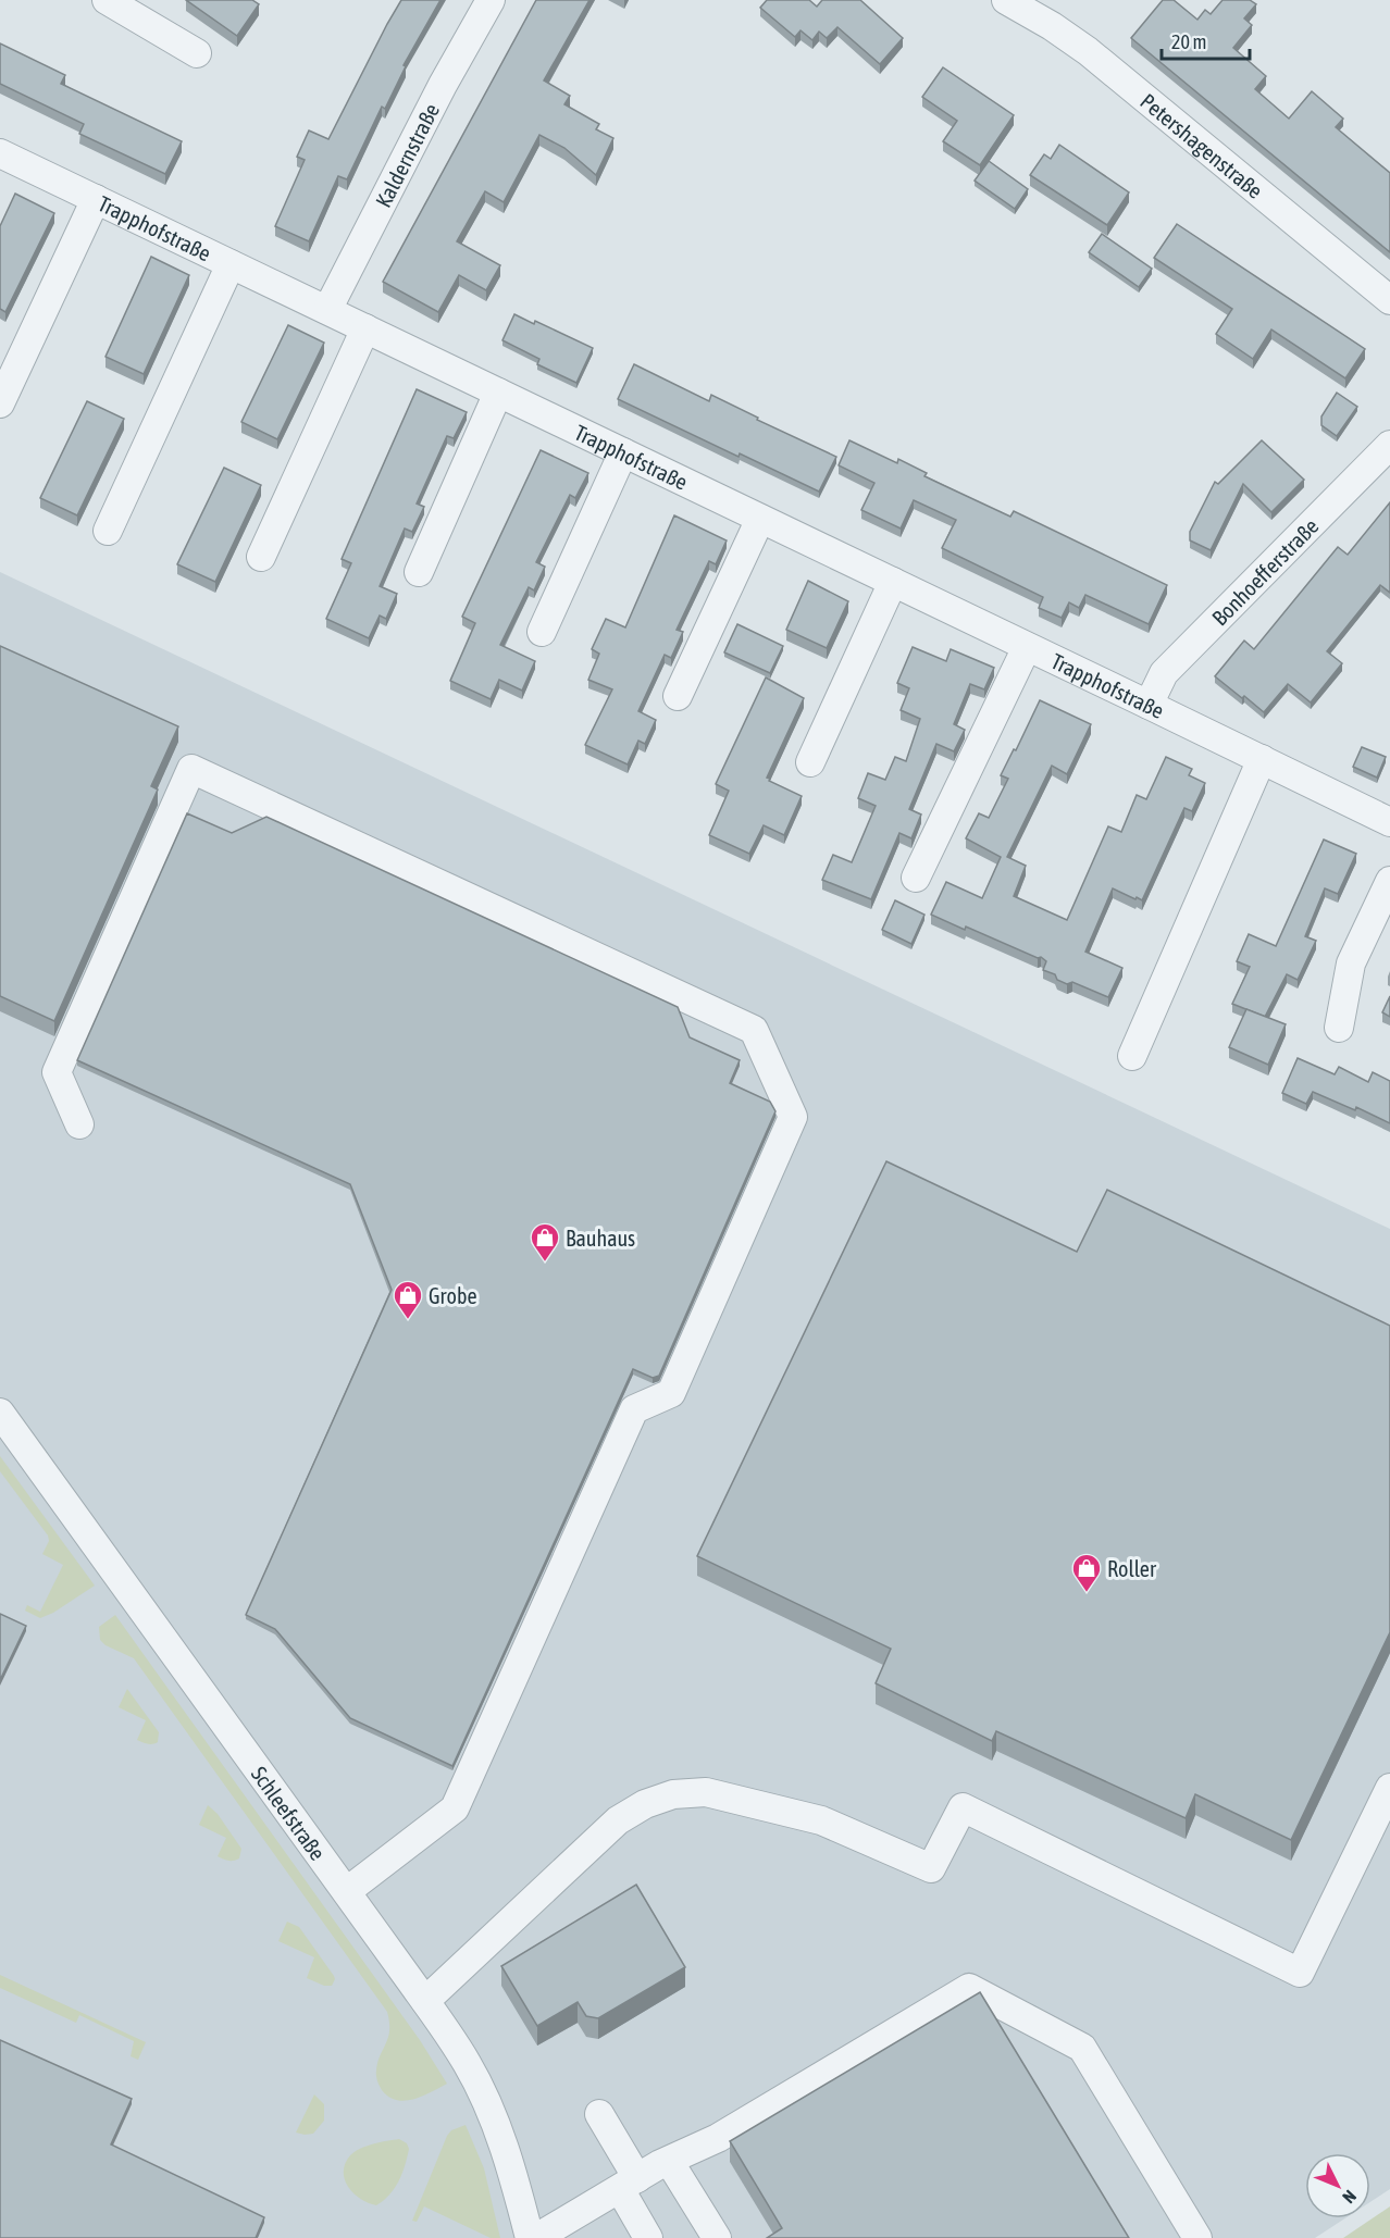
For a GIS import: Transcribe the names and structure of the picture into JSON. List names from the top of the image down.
{
  "streets": {
    "street": [
      "Petershagenstraße",
      "Kaldernstraße",
      "Trapphofstraße",
      "Bonhoefferstraße",
      "Schleefstraße"
    ]
  },
  "crossings": [
    ["Kaldernstraße", "Trapphofstraße"],
    ["Trapphofstraße", "Bonhoefferstraße"]
  ],
  "places": {
    "shop": ["Bauhaus", "Grobe", "Roller"]
  },
  "scale_bar": "20 m",
  "north": "bottom right"
}
